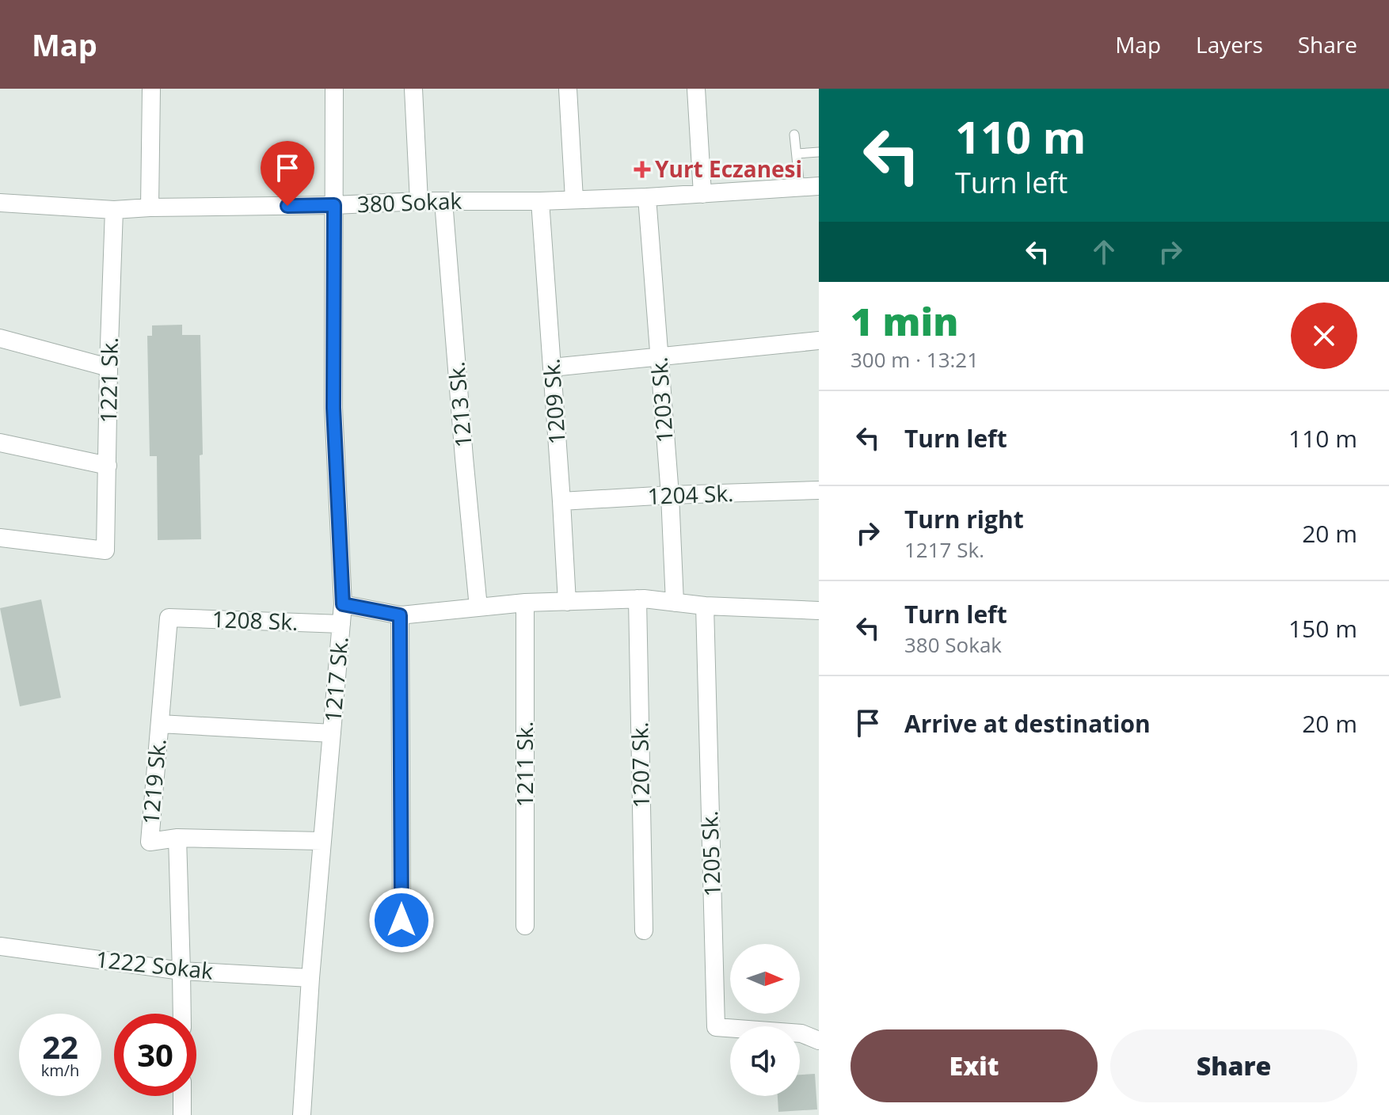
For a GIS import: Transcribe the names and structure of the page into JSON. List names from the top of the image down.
{
  "streets": {
    "street": [
      "380 Sokak",
      "1221 Sk.",
      "1203 Sk.",
      "1209 Sk.",
      "1213 Sk.",
      "1204 Sk.",
      "1208 Sk.",
      "1217 Sk.",
      "1211 Sk.",
      "1207 Sk.",
      "1219 Sk.",
      "1205 Sk.",
      "1222 Sokak"
    ]
  },
  "crossings": [
    ["380 Sokak", "1221 Sk."],
    ["380 Sokak", "1203 Sk."],
    ["380 Sokak", "1209 Sk."],
    ["380 Sokak", "1213 Sk."],
    ["380 Sokak", "1217 Sk."],
    ["1203 Sk.", "1204 Sk."],
    ["1209 Sk.", "1204 Sk."],
    ["1208 Sk.", "1217 Sk."],
    ["1208 Sk.", "1219 Sk."],
    ["1217 Sk.", "1222 Sokak"],
    ["1219 Sk.", "1222 Sokak"]
  ],
  "places": {
    "health": ["Yurt Eczanesi"]
  },
  "north": "right",
  "page": {
    "header": "Map",
    "nav": ["Map", "Layers", "Share"],
    "turn": ["110 m", "Turn left"],
    "heading": ["1 min", "300 m · 13:21"],
    "list": [
      {
        "name": "Turn left",
        "value": "110 m"
      },
      {
        "name": "Turn right",
        "note": "1217 Sk.",
        "value": "20 m"
      },
      {
        "name": "Turn left",
        "note": "380 Sokak",
        "value": "150 m"
      },
      {
        "name": "Arrive at destination",
        "value": "20 m"
      }
    ],
    "speed": "22 km/h",
    "limit": "30",
    "buttons": ["Exit", "Share"]
  }
}
